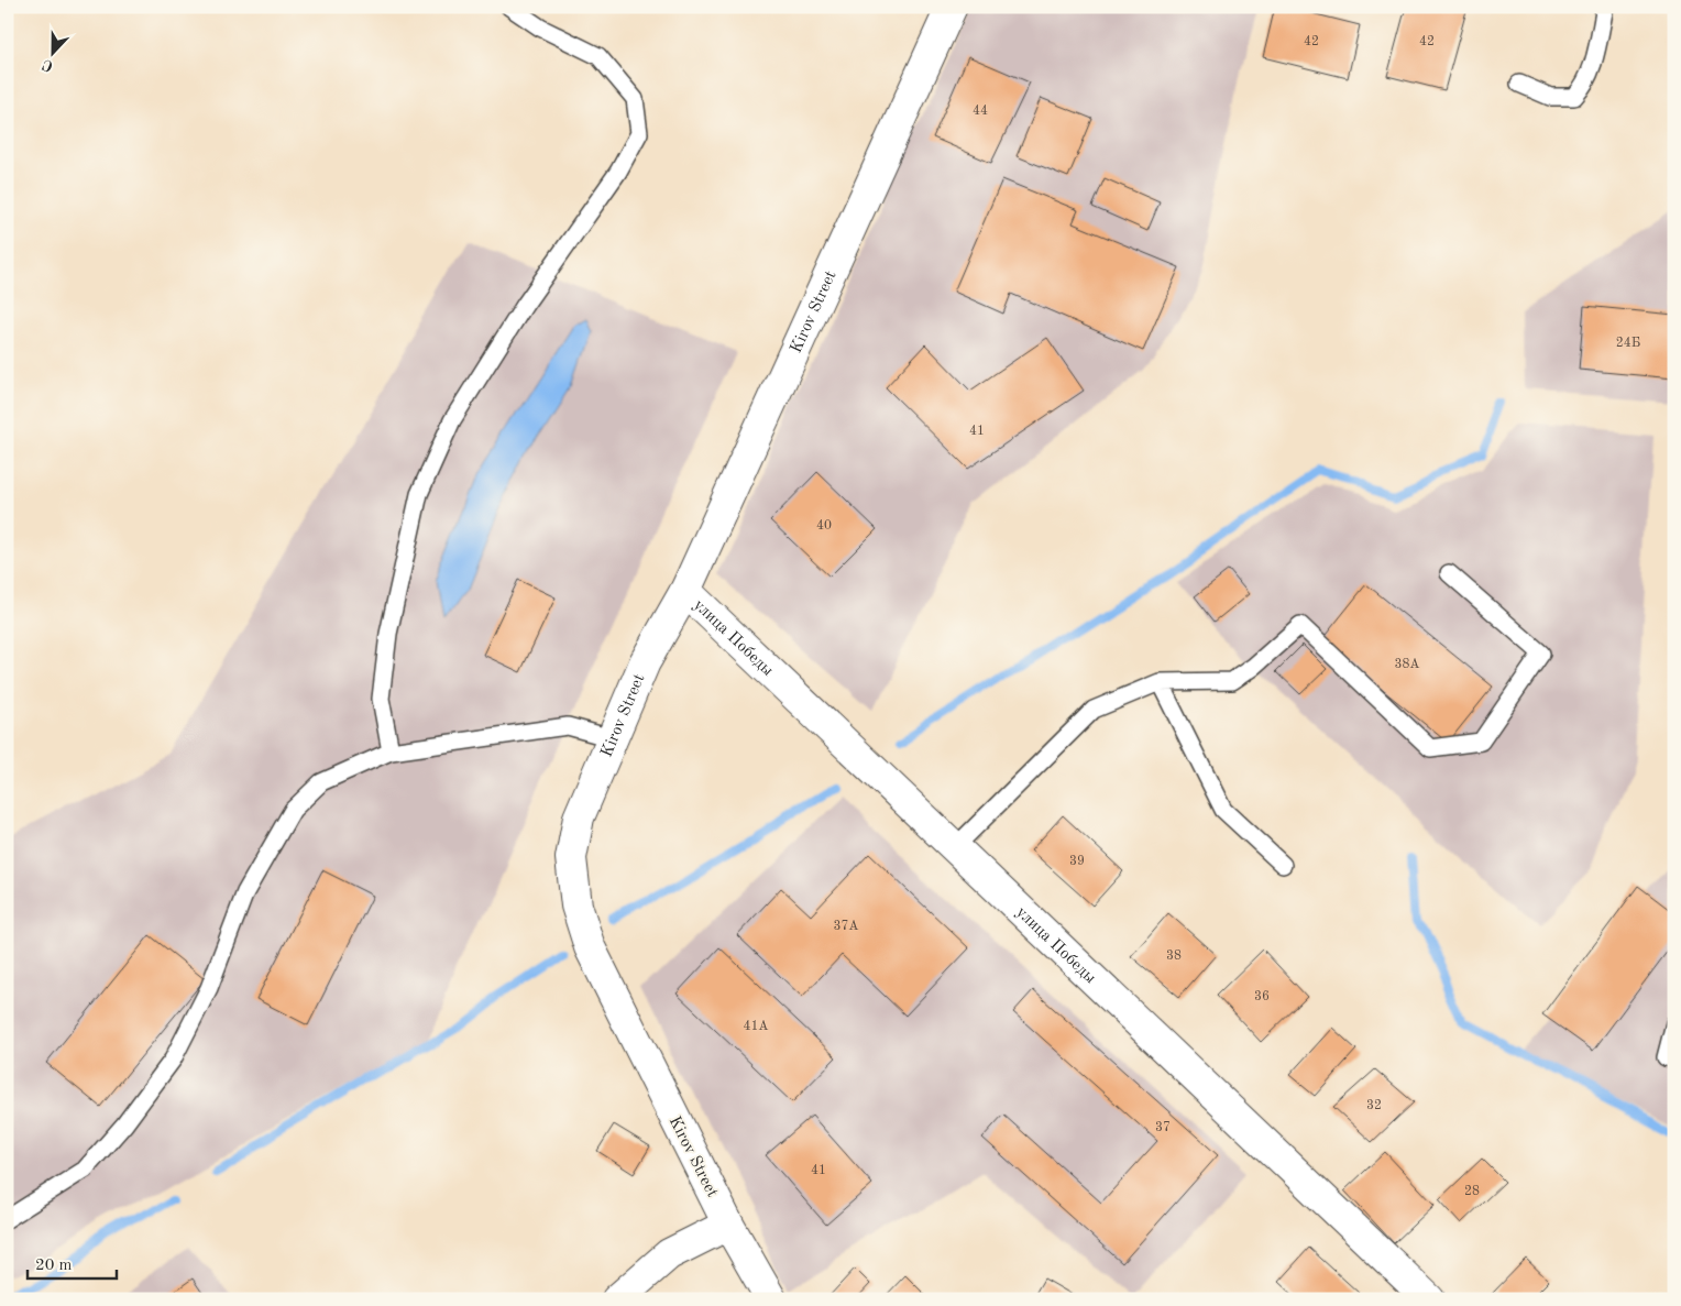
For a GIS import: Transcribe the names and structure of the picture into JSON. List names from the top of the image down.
{
  "streets": {
    "street": ["Kirov Street", "улица Победы"]
  },
  "crossings": [
    ["Kirov Street", "улица Победы"]
  ],
  "house_numbers": [
    "42",
    "42",
    "44",
    "24Б",
    "41",
    "40",
    "38А",
    "39",
    "37А",
    "38",
    "36",
    "41А",
    "32",
    "37",
    "41",
    "28"
  ],
  "scale_bar": "20 m",
  "north": "bottom"
}
